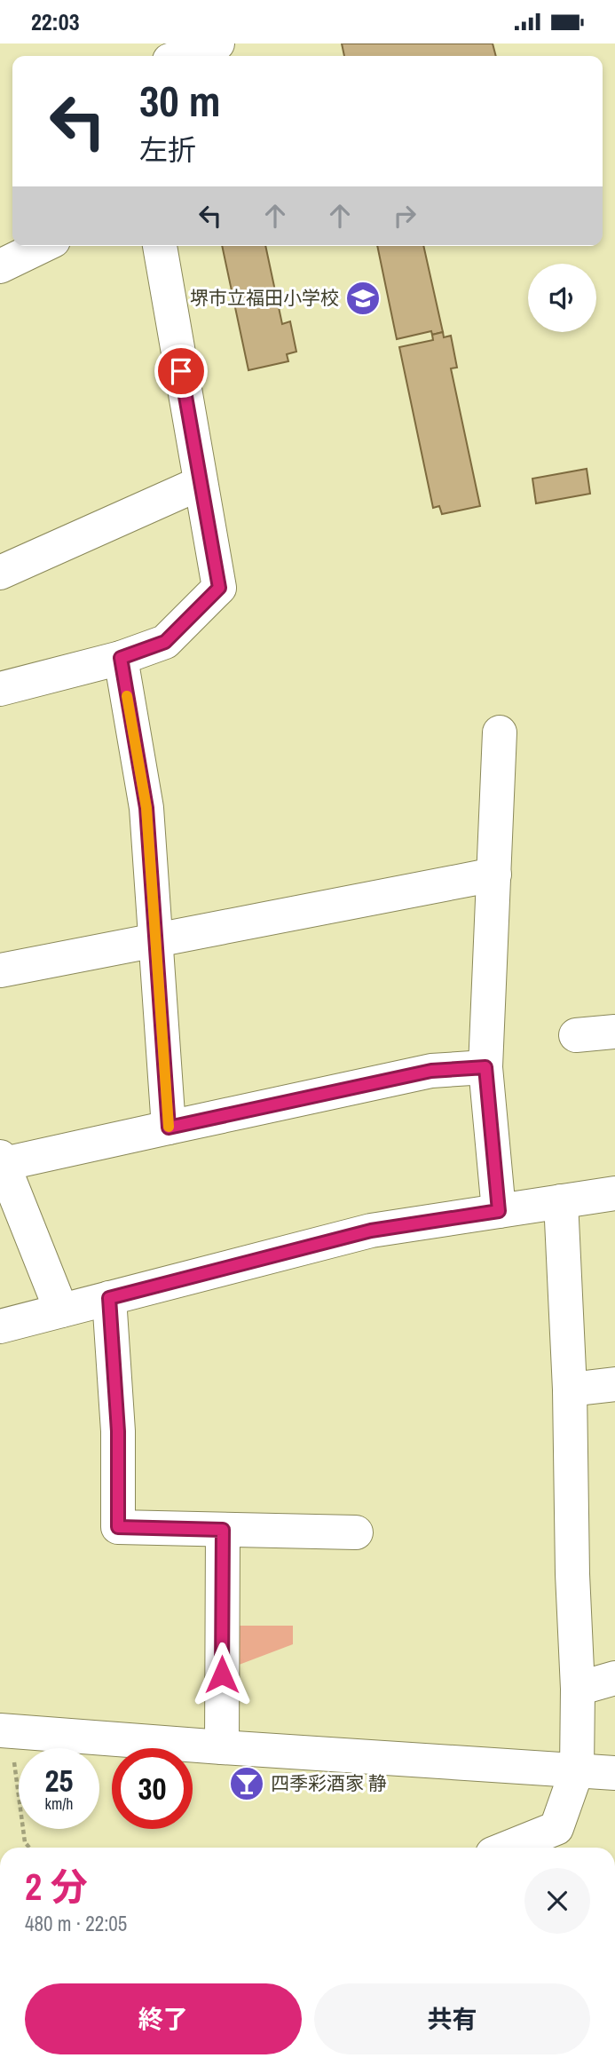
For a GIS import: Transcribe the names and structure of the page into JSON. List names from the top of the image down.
{
  "places": {
    "school or university": ["堺市立福田小学校"],
    "bar": ["四季彩酒家 静"]
  },
  "page": {
    "status": "22:03",
    "turn": ["30 m", "左折"],
    "speed": "25 km/h",
    "limit": "30",
    "heading": ["2 分", "480 m · 22:05"],
    "buttons": ["終了", "共有"]
  }
}
